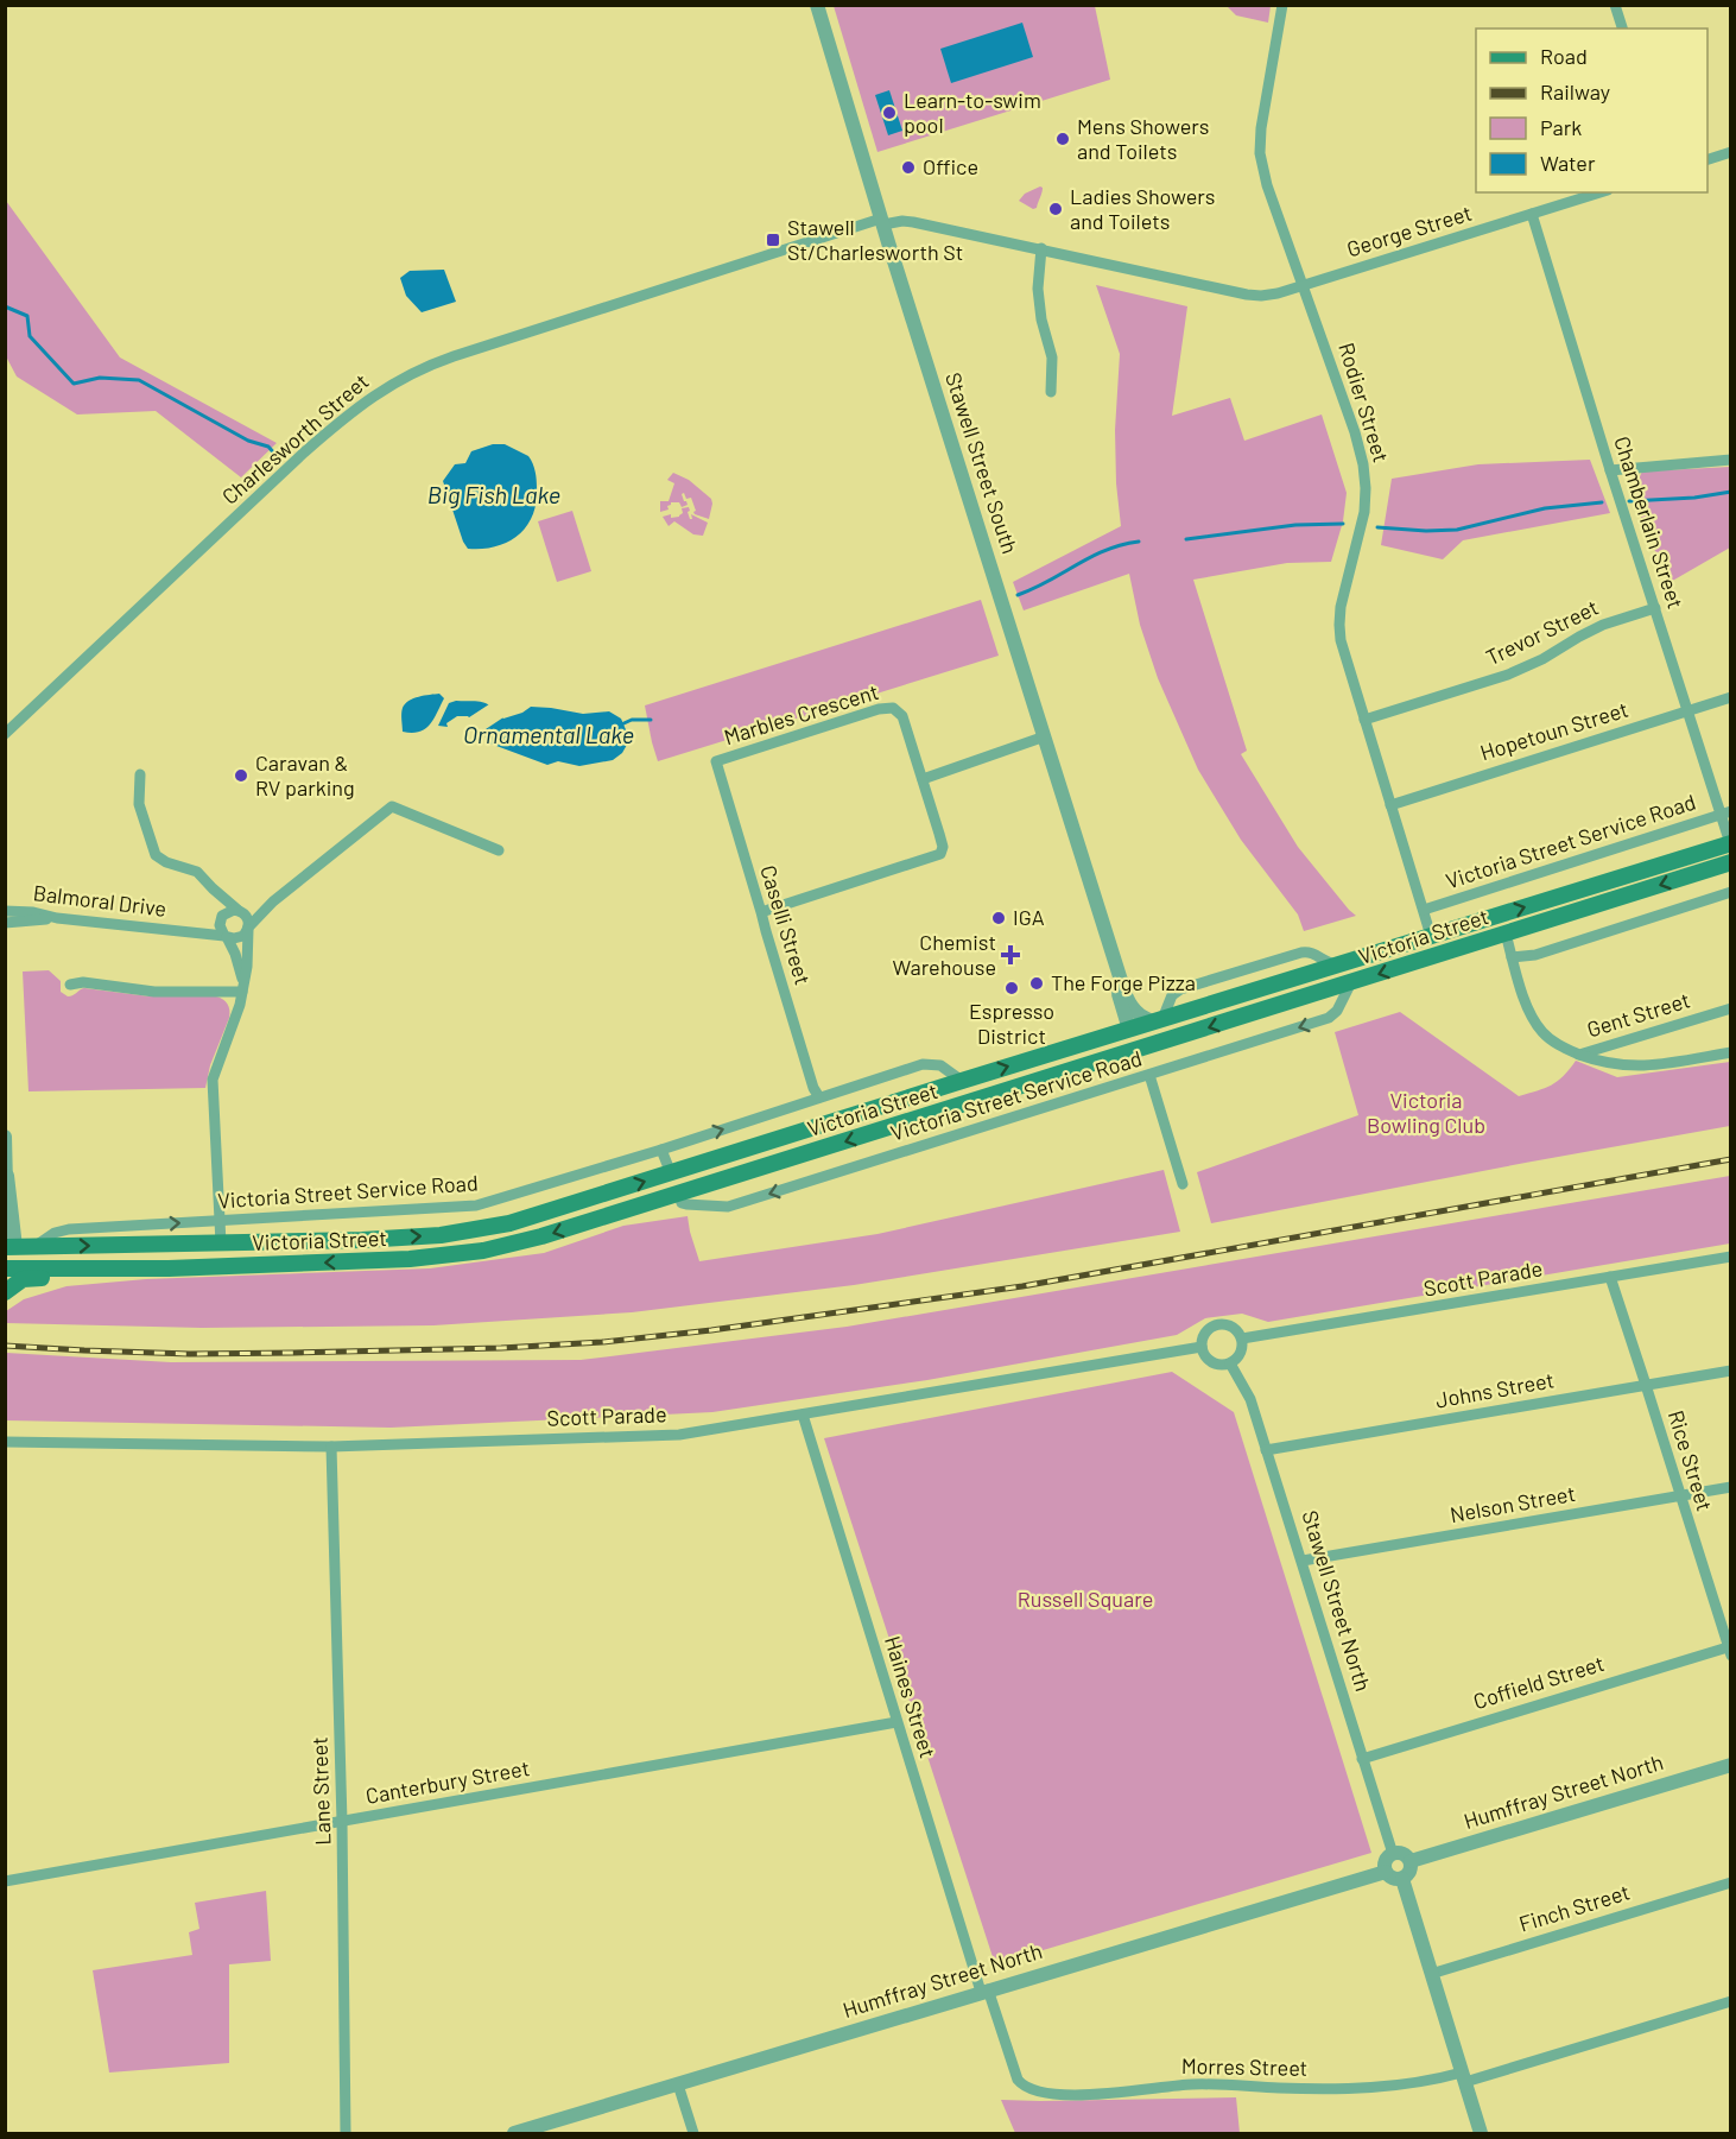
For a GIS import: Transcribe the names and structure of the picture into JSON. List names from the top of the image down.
{
  "streets": {
    "main road": ["Victoria Street"],
    "street": [
      "George Street",
      "Rodier Street",
      "Charlesworth Street",
      "Stawell Street South",
      "Chamberlain Street",
      "Trevor Street",
      "Marbles Crescent",
      "Hopetoun Street",
      "Victoria Street Service Road",
      "Balmoral Drive",
      "Caselli Street",
      "Gent Street",
      "Scott Parade",
      "Johns Street",
      "Rice Street",
      "Nelson Street",
      "Stawell Street North",
      "Coffield Street",
      "Haines Street",
      "Canterbury Street",
      "Lane Street",
      "Humffray Street North",
      "Finch Street",
      "Morres Street"
    ]
  },
  "crossings": [
    ["George Street", "Rodier Street"],
    ["George Street", "Charlesworth Street"],
    ["George Street", "Chamberlain Street"],
    ["Rodier Street", "Charlesworth Street"],
    ["Rodier Street", "Trevor Street"],
    ["Rodier Street", "Hopetoun Street"],
    ["Rodier Street", "Victoria Street Service Road"],
    ["Rodier Street", "Victoria Street"],
    ["Charlesworth Street", "Stawell Street South"],
    ["Stawell Street South", "Victoria Street"],
    ["Chamberlain Street", "Trevor Street"],
    ["Chamberlain Street", "Hopetoun Street"],
    ["Chamberlain Street", "Victoria Street Service Road"],
    ["Chamberlain Street", "Victoria Street"],
    ["Marbles Crescent", "Caselli Street"],
    ["Victoria Street Service Road", "Caselli Street"],
    ["Victoria Street Service Road", "Victoria Street"],
    ["Victoria Street", "Gent Street"],
    ["Scott Parade", "Rice Street"],
    ["Scott Parade", "Stawell Street North"],
    ["Scott Parade", "Haines Street"],
    ["Scott Parade", "Lane Street"],
    ["Johns Street", "Rice Street"],
    ["Johns Street", "Stawell Street North"],
    ["Rice Street", "Nelson Street"],
    ["Rice Street", "Coffield Street"],
    ["Nelson Street", "Stawell Street North"],
    ["Stawell Street North", "Coffield Street"],
    ["Stawell Street North", "Humffray Street North"],
    ["Haines Street", "Canterbury Street"],
    ["Haines Street", "Humffray Street North"],
    ["Haines Street", "Morres Street"],
    ["Canterbury Street", "Lane Street"]
  ],
  "water": ["Big Fish Lake", "Ornamental Lake"],
  "parks": ["Victoria Bowling Club", "Russell Square"],
  "places": {
    "other": [
      "Learn-to-swim pool",
      "Mens Showers and Toilets",
      "Office",
      "Ladies Showers and Toilets",
      "Caravan & RV parking",
      "IGA",
      "The Forge Pizza",
      "Espresso District"
    ],
    "transit": ["Stawell St/Charlesworth St"],
    "health": ["Chemist Warehouse"]
  },
  "legend": [
    "Road",
    "Railway",
    "Park",
    "Water"
  ]
}
